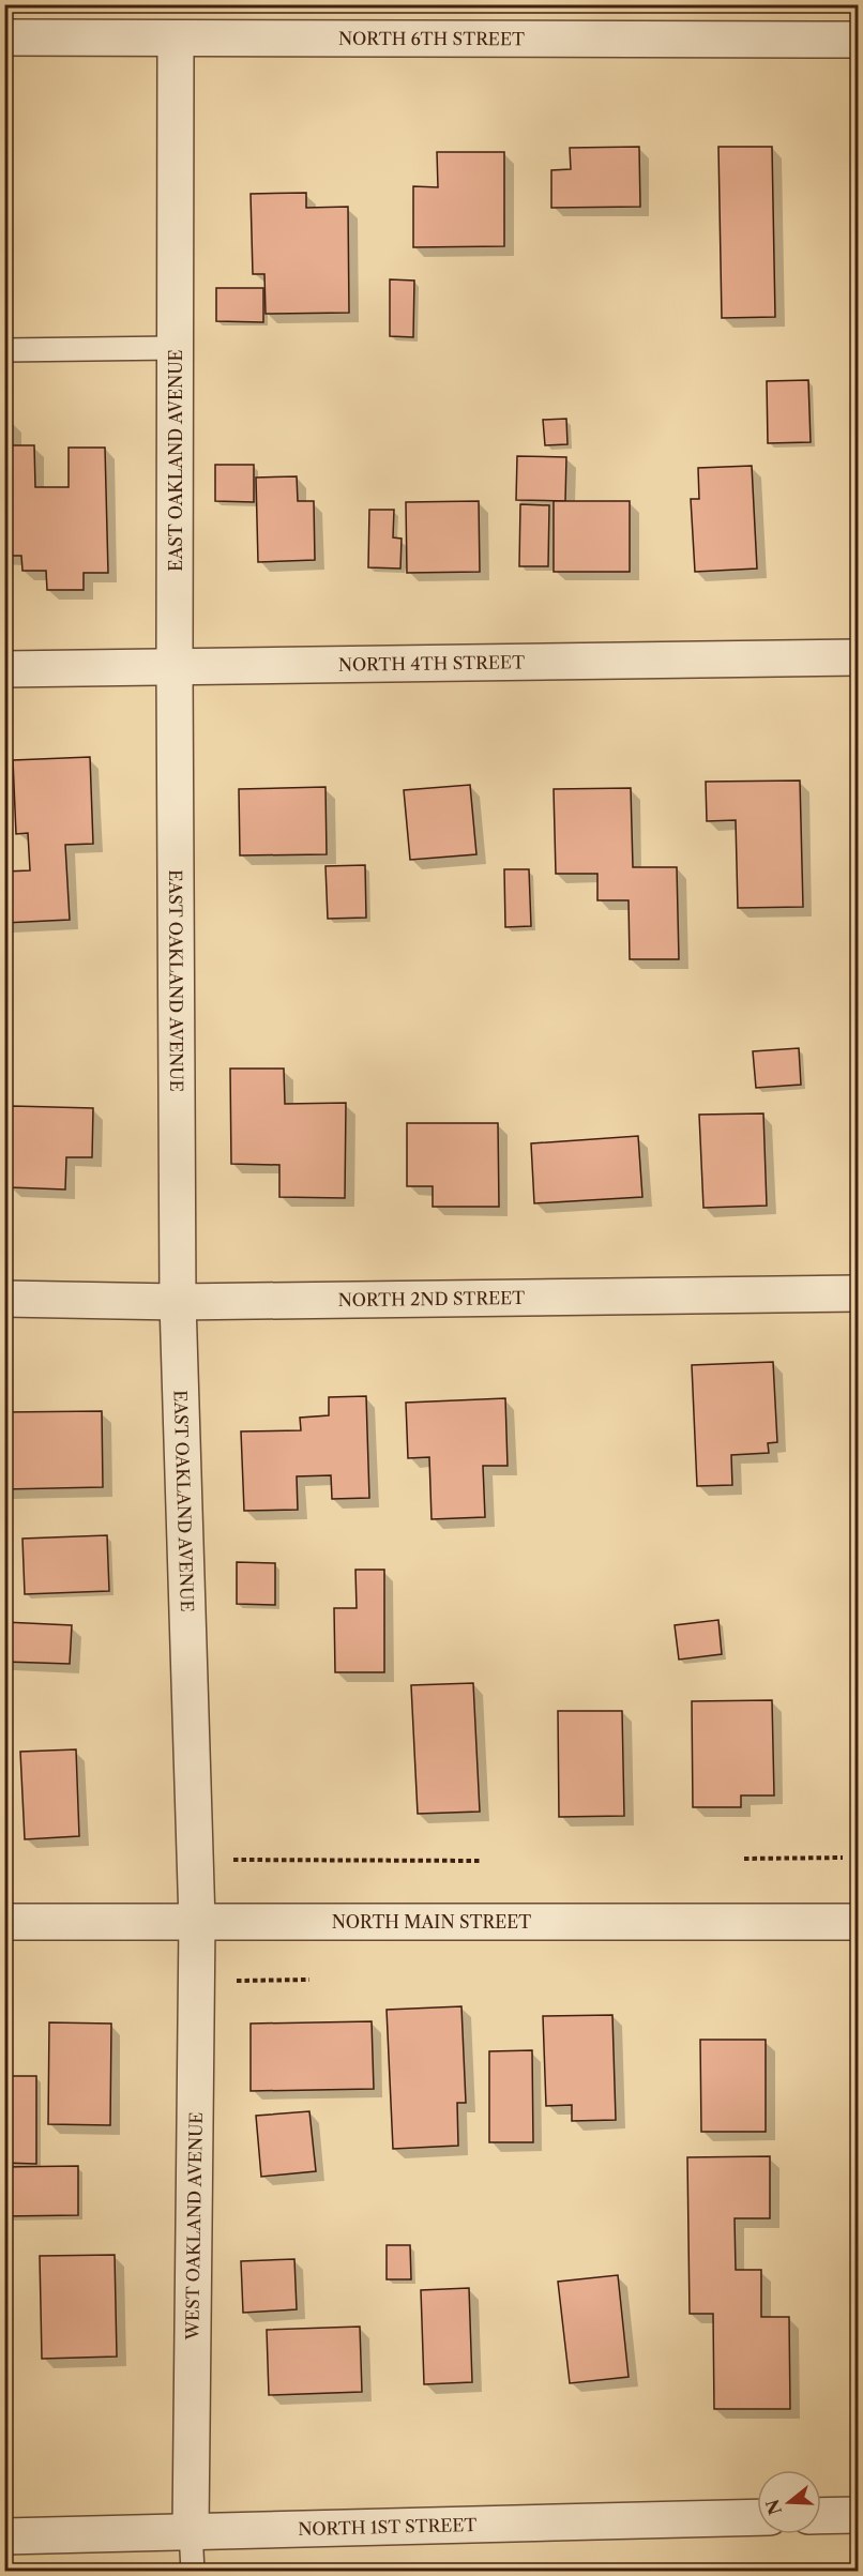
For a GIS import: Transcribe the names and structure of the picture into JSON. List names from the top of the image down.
{
  "streets": {
    "street": [
      "NORTH 6TH STREET",
      "EAST OAKLAND AVENUE",
      "NORTH 4TH STREET",
      "NORTH 2ND STREET",
      "NORTH MAIN STREET",
      "WEST OAKLAND AVENUE",
      "NORTH 1ST STREET"
    ]
  },
  "crossings": [
    ["NORTH 6TH STREET", "EAST OAKLAND AVENUE"],
    ["EAST OAKLAND AVENUE", "NORTH 4TH STREET"],
    ["EAST OAKLAND AVENUE", "NORTH 2ND STREET"],
    ["EAST OAKLAND AVENUE", "NORTH MAIN STREET"],
    ["EAST OAKLAND AVENUE", "WEST OAKLAND AVENUE"],
    ["NORTH MAIN STREET", "WEST OAKLAND AVENUE"],
    ["WEST OAKLAND AVENUE", "NORTH 1ST STREET"]
  ],
  "north": "left"
}
